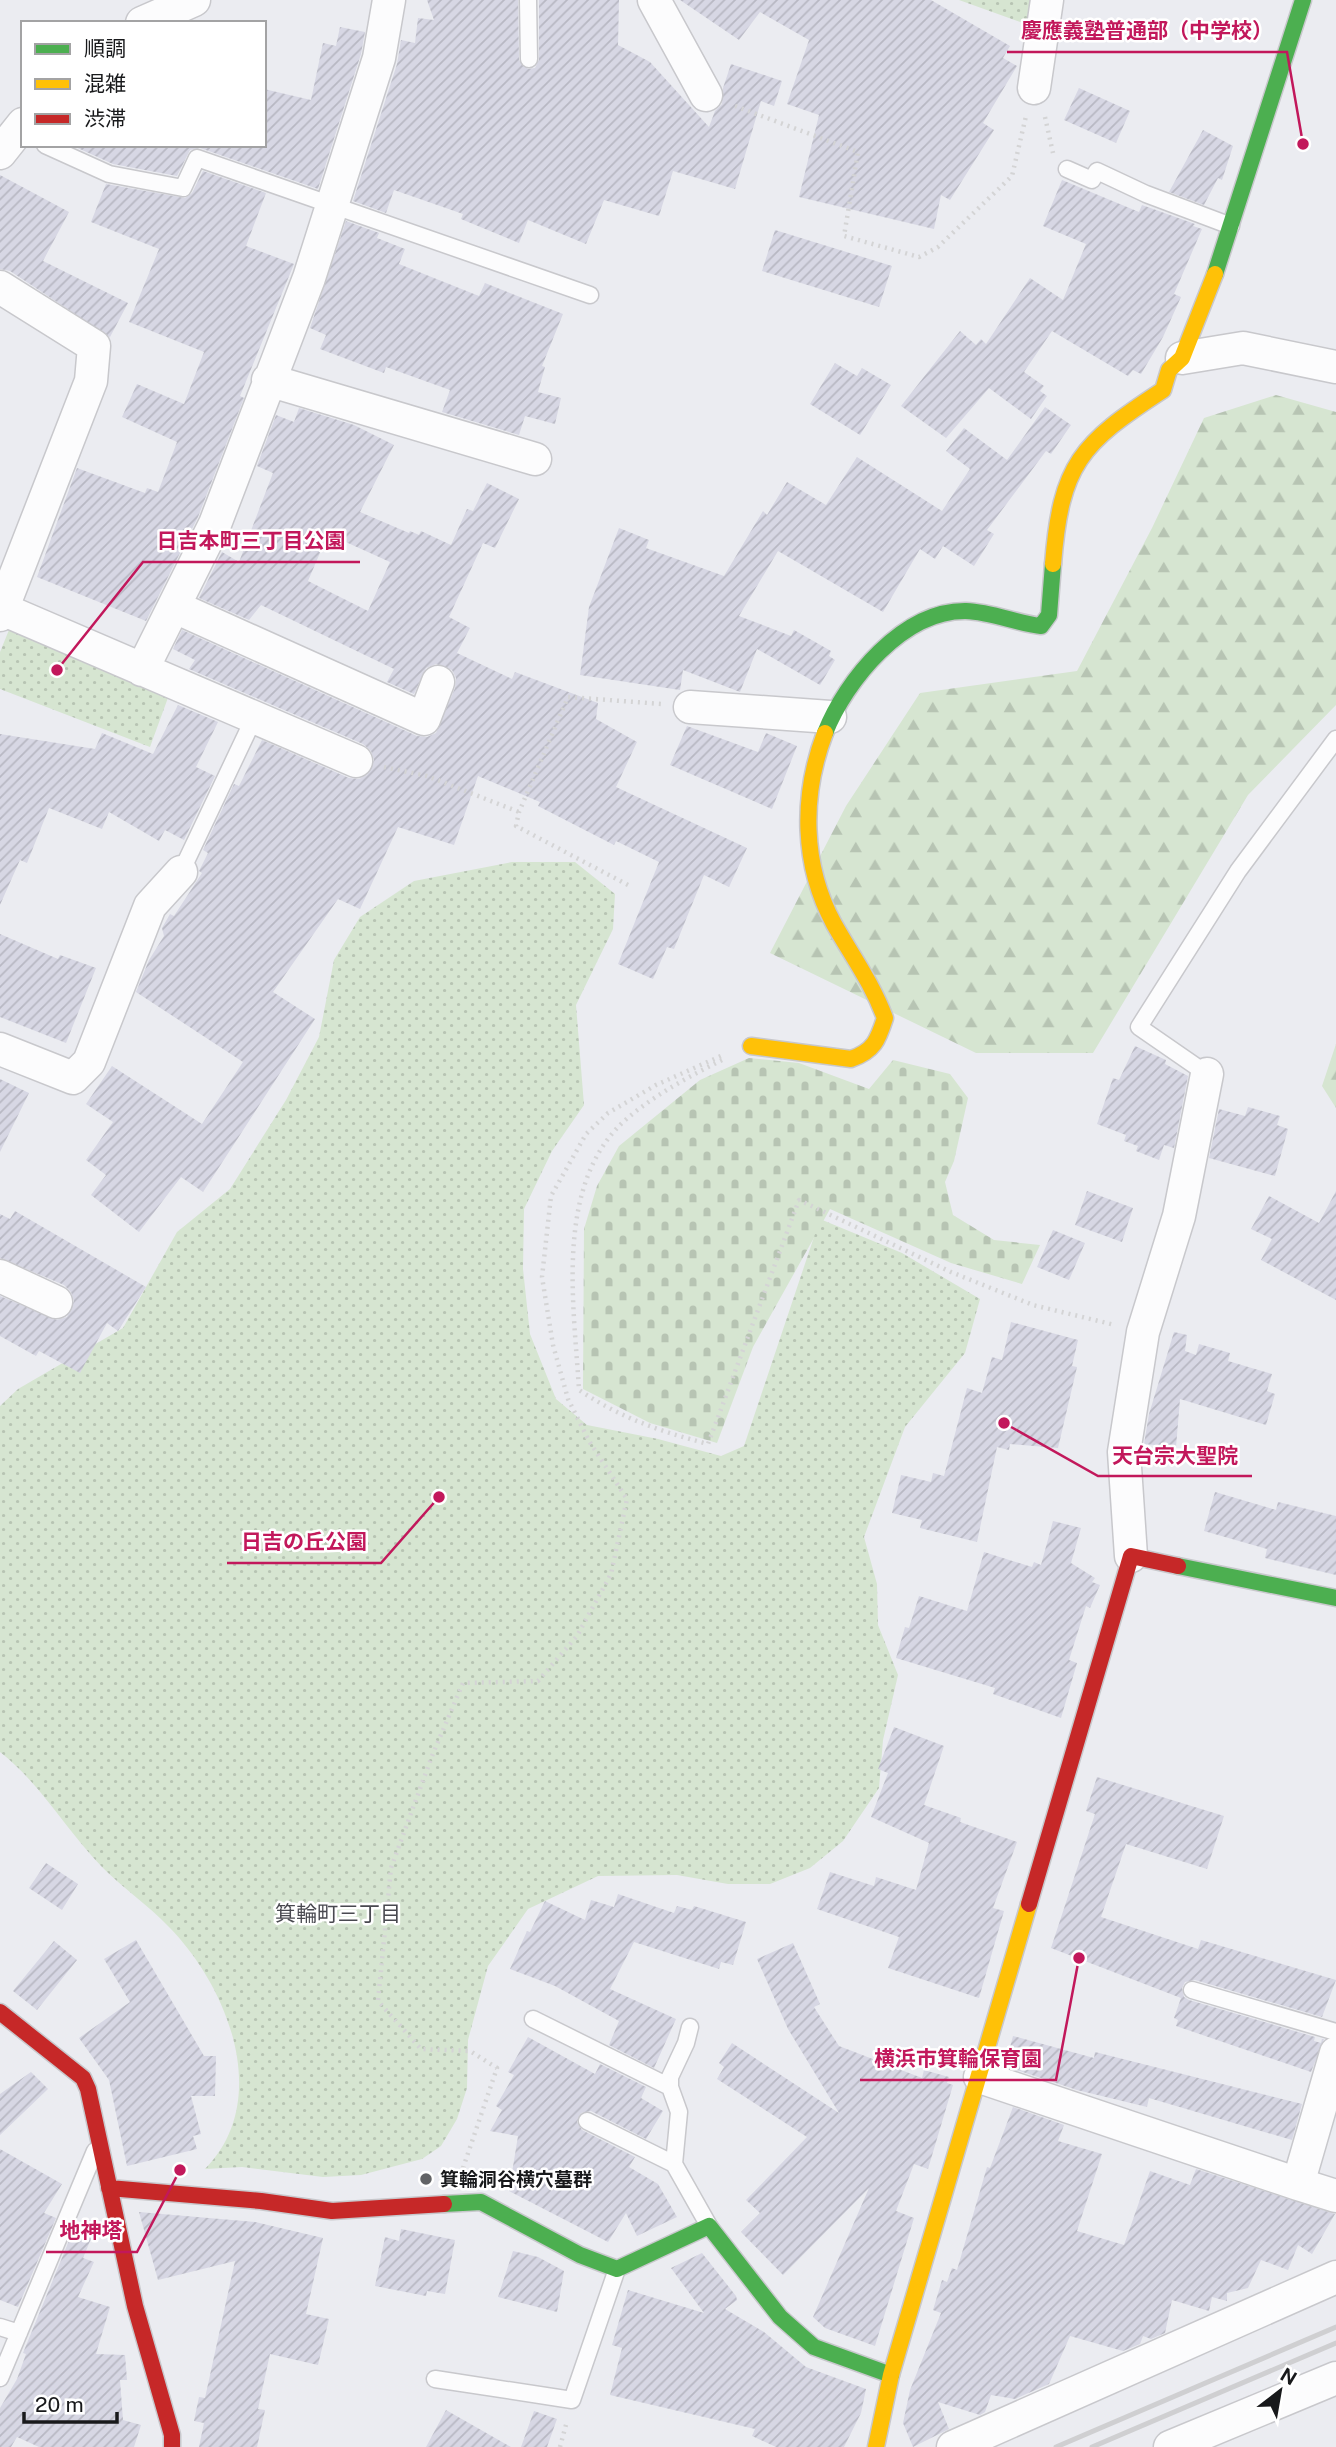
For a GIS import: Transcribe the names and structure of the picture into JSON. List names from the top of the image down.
{
  "districts": ["箕輪町三丁目"],
  "places": [
    "慶應義塾普通部（中学校）",
    "日吉本町三丁目公園",
    "天台宗大聖院",
    "日吉の丘公園",
    "横浜市箕輪保育園",
    "地神塔",
    "箕輪洞谷横穴墓群"
  ],
  "legend": ["順調", "混雑", "渋滞"],
  "scale_bar": "20 m",
  "north": "top right"
}
